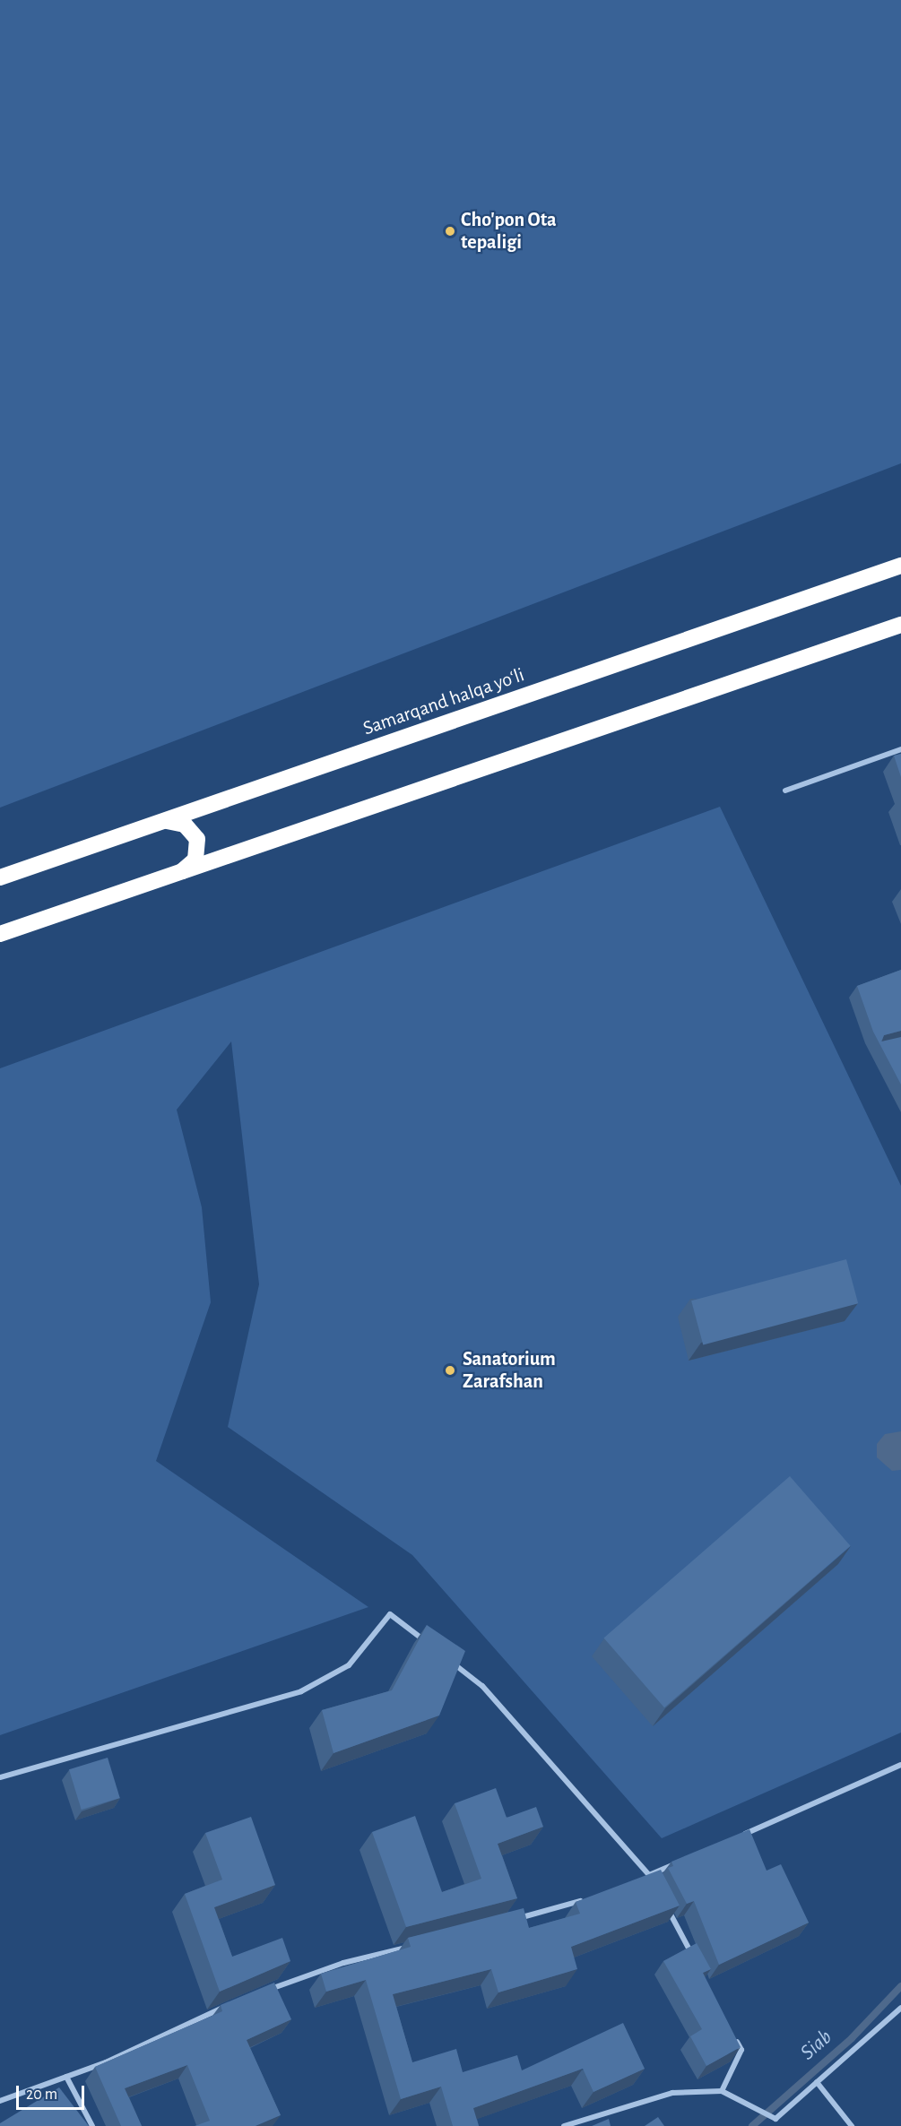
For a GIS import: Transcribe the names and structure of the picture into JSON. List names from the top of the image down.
{
  "streets": {
    "highway": ["Samarqand halqa yoʻli"]
  },
  "water": ["Siab"],
  "places": ["Cho'pon Ota tepaligi", "Sanatorium Zarafshan"],
  "scale_bar": "20 m"
}
